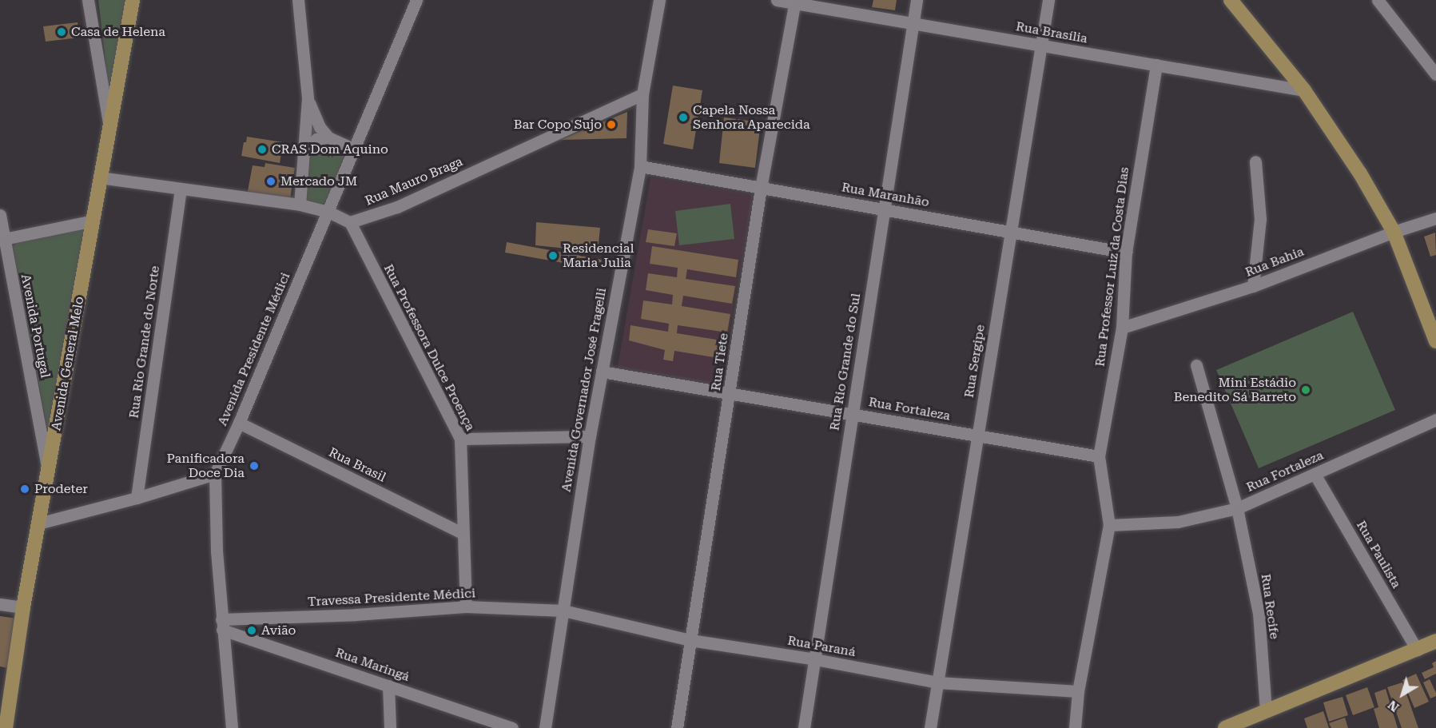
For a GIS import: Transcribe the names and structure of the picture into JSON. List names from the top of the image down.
{
  "streets": {
    "main road": ["Avenida General Melo"],
    "street": [
      "Rua Brasília",
      "Rua Mauro Braga",
      "Rua Maranhão",
      "Rua Bahia",
      "Rua Professor Luiz da Costa Dias",
      "Avenida Portugal",
      "Rua Rio Grande do Norte",
      "Rua Professora Dulce Proença",
      "Avenida Presidente Médici",
      "Rua Sergipe",
      "Rua Tiete",
      "Rua Rio Grande do Sul",
      "Avenida Governador José Fragelli",
      "Rua Fortaleza",
      "Rua Brasil",
      "Rua Paulista",
      "Travessa Presidente Médici",
      "Rua Recife",
      "Rua Paraná",
      "Rua Maringá"
    ]
  },
  "crossings": [
    ["Rua Brasília", "Rua Professor Luiz da Costa Dias"],
    ["Rua Brasília", "Rua Sergipe"],
    ["Rua Brasília", "Rua Tiete"],
    ["Rua Brasília", "Rua Rio Grande do Sul"],
    ["Rua Mauro Braga", "Rua Professora Dulce Proença"],
    ["Rua Mauro Braga", "Avenida Governador José Fragelli"],
    ["Rua Maranhão", "Rua Professor Luiz da Costa Dias"],
    ["Rua Maranhão", "Rua Sergipe"],
    ["Rua Maranhão", "Rua Tiete"],
    ["Rua Maranhão", "Rua Rio Grande do Sul"],
    ["Rua Maranhão", "Avenida Governador José Fragelli"],
    ["Rua Bahia", "Rua Professor Luiz da Costa Dias"],
    ["Rua Professor Luiz da Costa Dias", "Rua Fortaleza"],
    ["Rua Professor Luiz da Costa Dias", "Rua Paraná"],
    ["Avenida Portugal", "Avenida General Melo"],
    ["Rua Professora Dulce Proença", "Rua Brasil"],
    ["Rua Professora Dulce Proença", "Travessa Presidente Médici"],
    ["Avenida Presidente Médici", "Rua Brasil"],
    ["Avenida Presidente Médici", "Travessa Presidente Médici"],
    ["Avenida Presidente Médici", "Rua Maringá"],
    ["Rua Sergipe", "Rua Fortaleza"],
    ["Rua Sergipe", "Rua Paraná"],
    ["Rua Tiete", "Rua Fortaleza"],
    ["Rua Tiete", "Rua Paraná"],
    ["Rua Rio Grande do Sul", "Rua Fortaleza"],
    ["Rua Rio Grande do Sul", "Rua Paraná"],
    ["Avenida Governador José Fragelli", "Rua Fortaleza"],
    ["Avenida Governador José Fragelli", "Travessa Presidente Médici"],
    ["Avenida Governador José Fragelli", "Rua Paraná"],
    ["Rua Fortaleza", "Rua Paulista"],
    ["Rua Fortaleza", "Rua Recife"],
    ["Travessa Presidente Médici", "Rua Paraná"],
    ["Travessa Presidente Médici", "Rua Maringá"]
  ],
  "places": [
    "Casa de Helena",
    "Capela Nossa Senhora Aparecida",
    "Bar Copo Sujo",
    "CRAS Dom Aquino",
    "Mercado JM",
    "Residencial Maria Julia",
    "Mini Estádio Benedito Sá Barreto",
    "Panificadora Doce Dia",
    "Prodeter",
    "Avião"
  ],
  "north": "bottom left"
}
